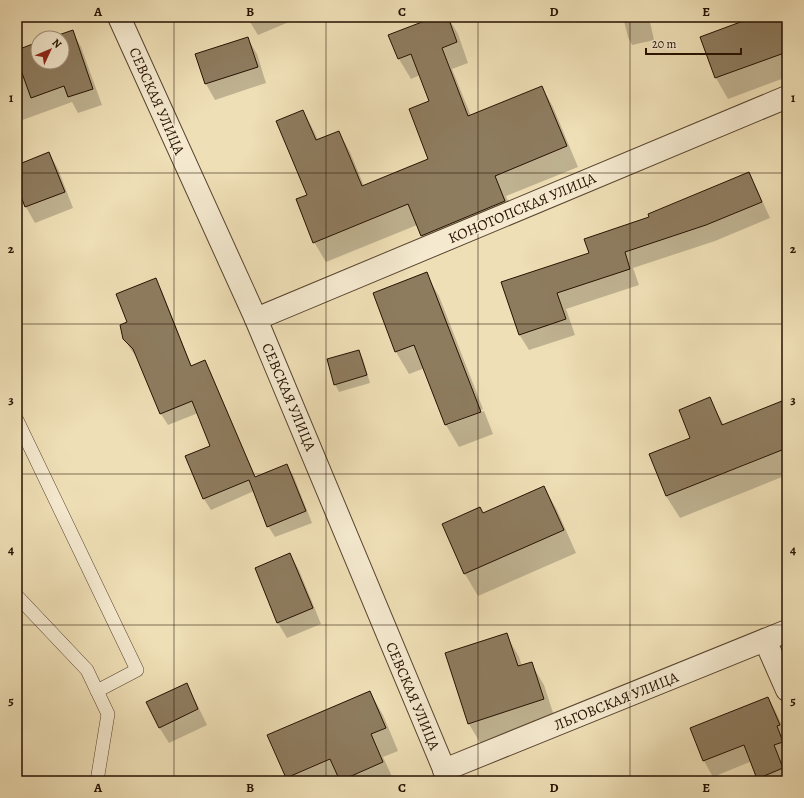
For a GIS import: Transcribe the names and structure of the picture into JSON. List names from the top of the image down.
{
  "streets": {
    "street": ["СЕВСКАЯ УЛИЦА", "КОНОТОПСКАЯ УЛИЦА", "ЛЬГОВСКАЯ УЛИЦА"]
  },
  "crossings": [
    ["СЕВСКАЯ УЛИЦА", "КОНОТОПСКАЯ УЛИЦА"],
    ["СЕВСКАЯ УЛИЦА", "ЛЬГОВСКАЯ УЛИЦА"]
  ],
  "scale_bar": "20 m",
  "north": "top right",
  "grid": {
    "columns": [
      "A",
      "B",
      "C",
      "D",
      "E"
    ],
    "rows": [
      "1",
      "2",
      "3",
      "4",
      "5"
    ]
  }
}
